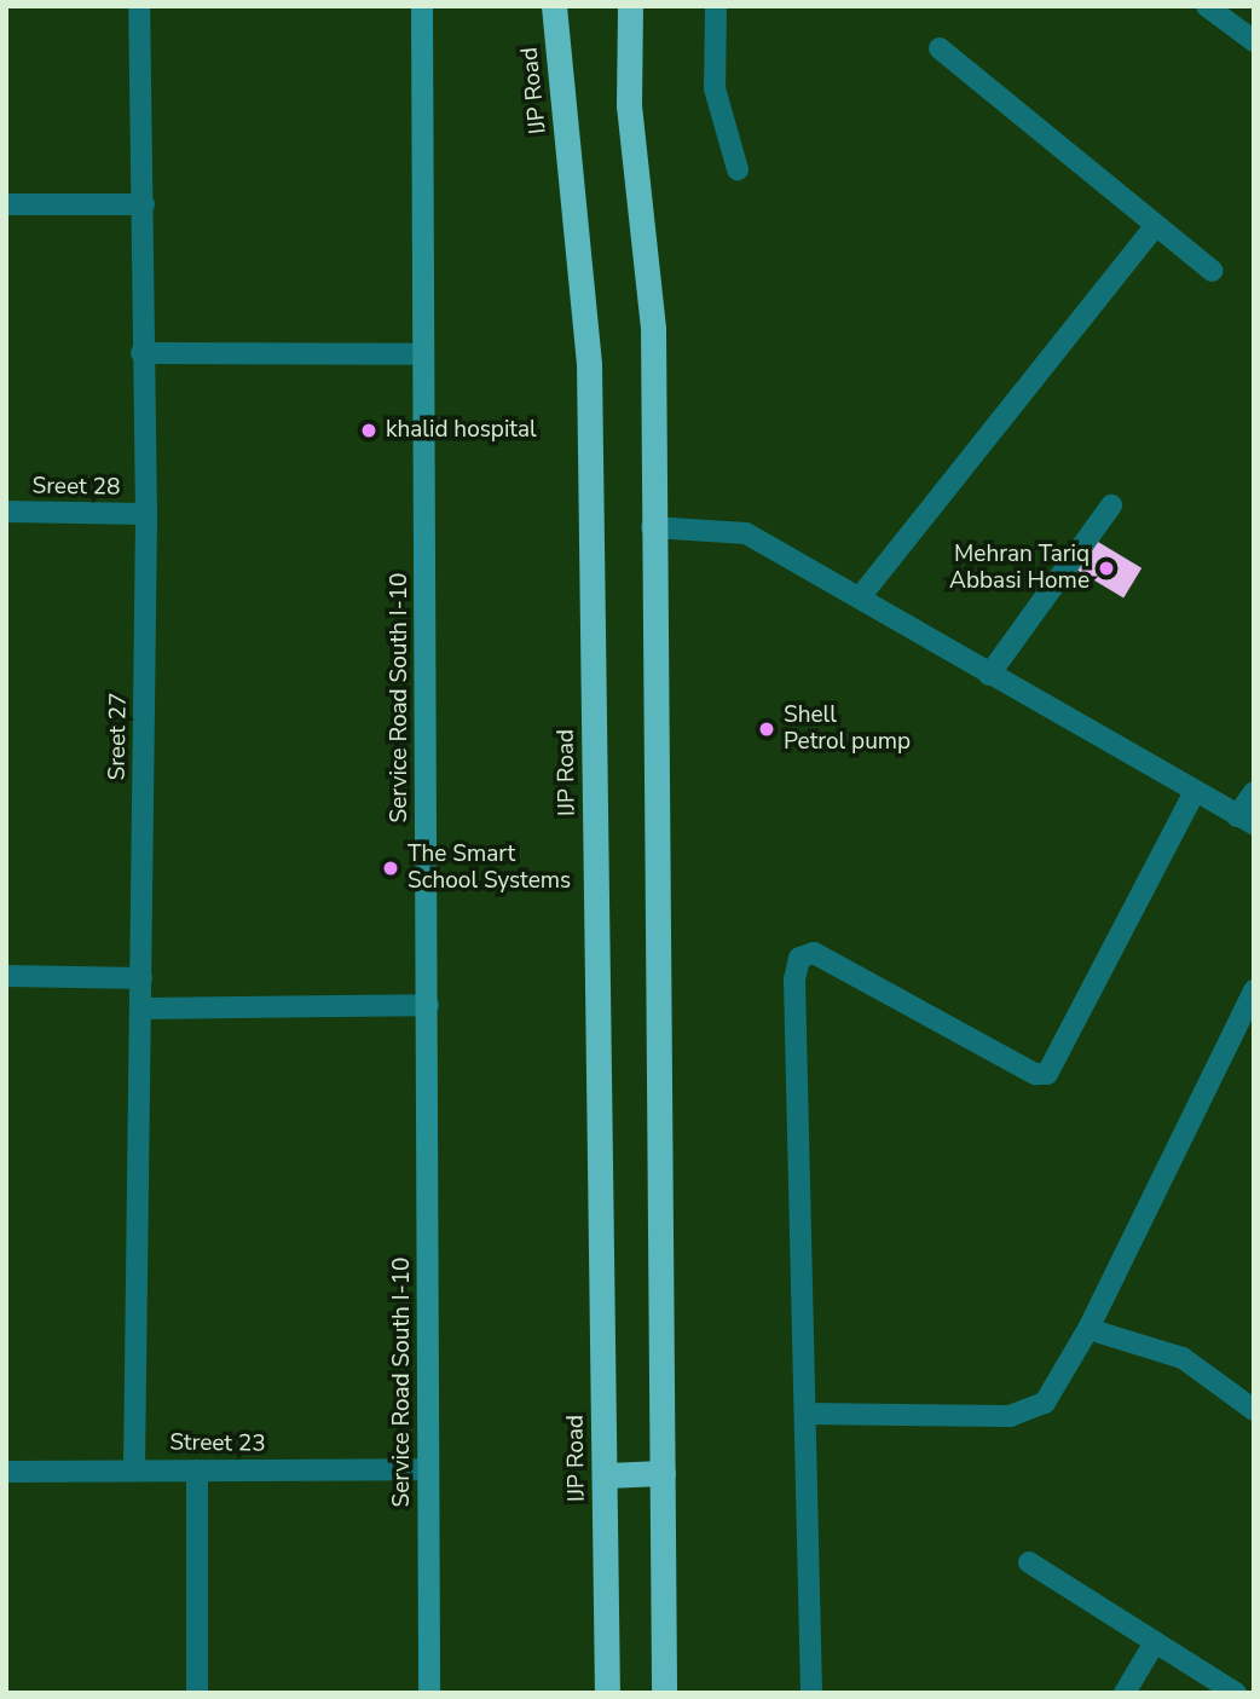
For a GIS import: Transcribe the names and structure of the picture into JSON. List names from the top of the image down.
{
  "streets": {
    "highway": ["IJP Road"],
    "main road": ["Service Road South I-10"],
    "street": ["Sreet 28", "Sreet 27", "Street 23"]
  },
  "crossings": [
    ["Sreet 28", "Sreet 27"],
    ["Service Road South I-10", "Street 23"],
    ["Sreet 27", "Street 23"]
  ],
  "places": [
    "khalid hospital",
    "Mehran Tariq Abbasi Home",
    "Shell Petrol pump",
    "The Smart School Systems"
  ]
}
